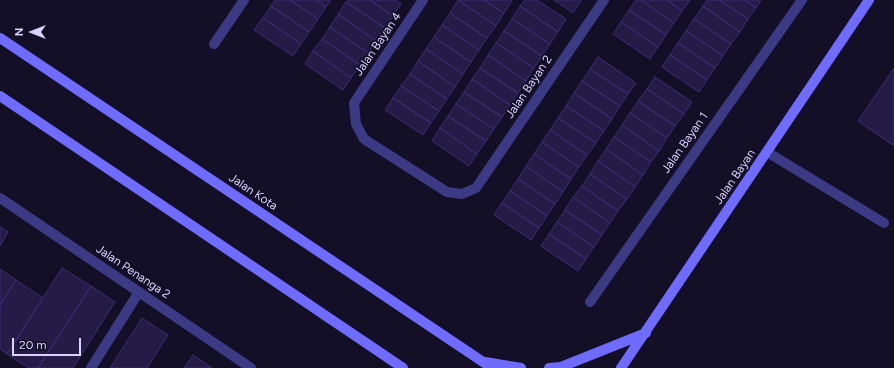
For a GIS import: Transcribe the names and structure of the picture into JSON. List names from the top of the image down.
{
  "streets": {
    "main road": ["Jalan Bayan", "Jalan Kota"],
    "street": [
      "Jalan Bayan 4",
      "Jalan Bayan 2",
      "Jalan Bayan 1",
      "Jalan Penanga 2"
    ]
  },
  "crossings": [
    ["Jalan Bayan 4", "Jalan Bayan 2"]
  ],
  "scale_bar": "20 m",
  "north": "left"
}
